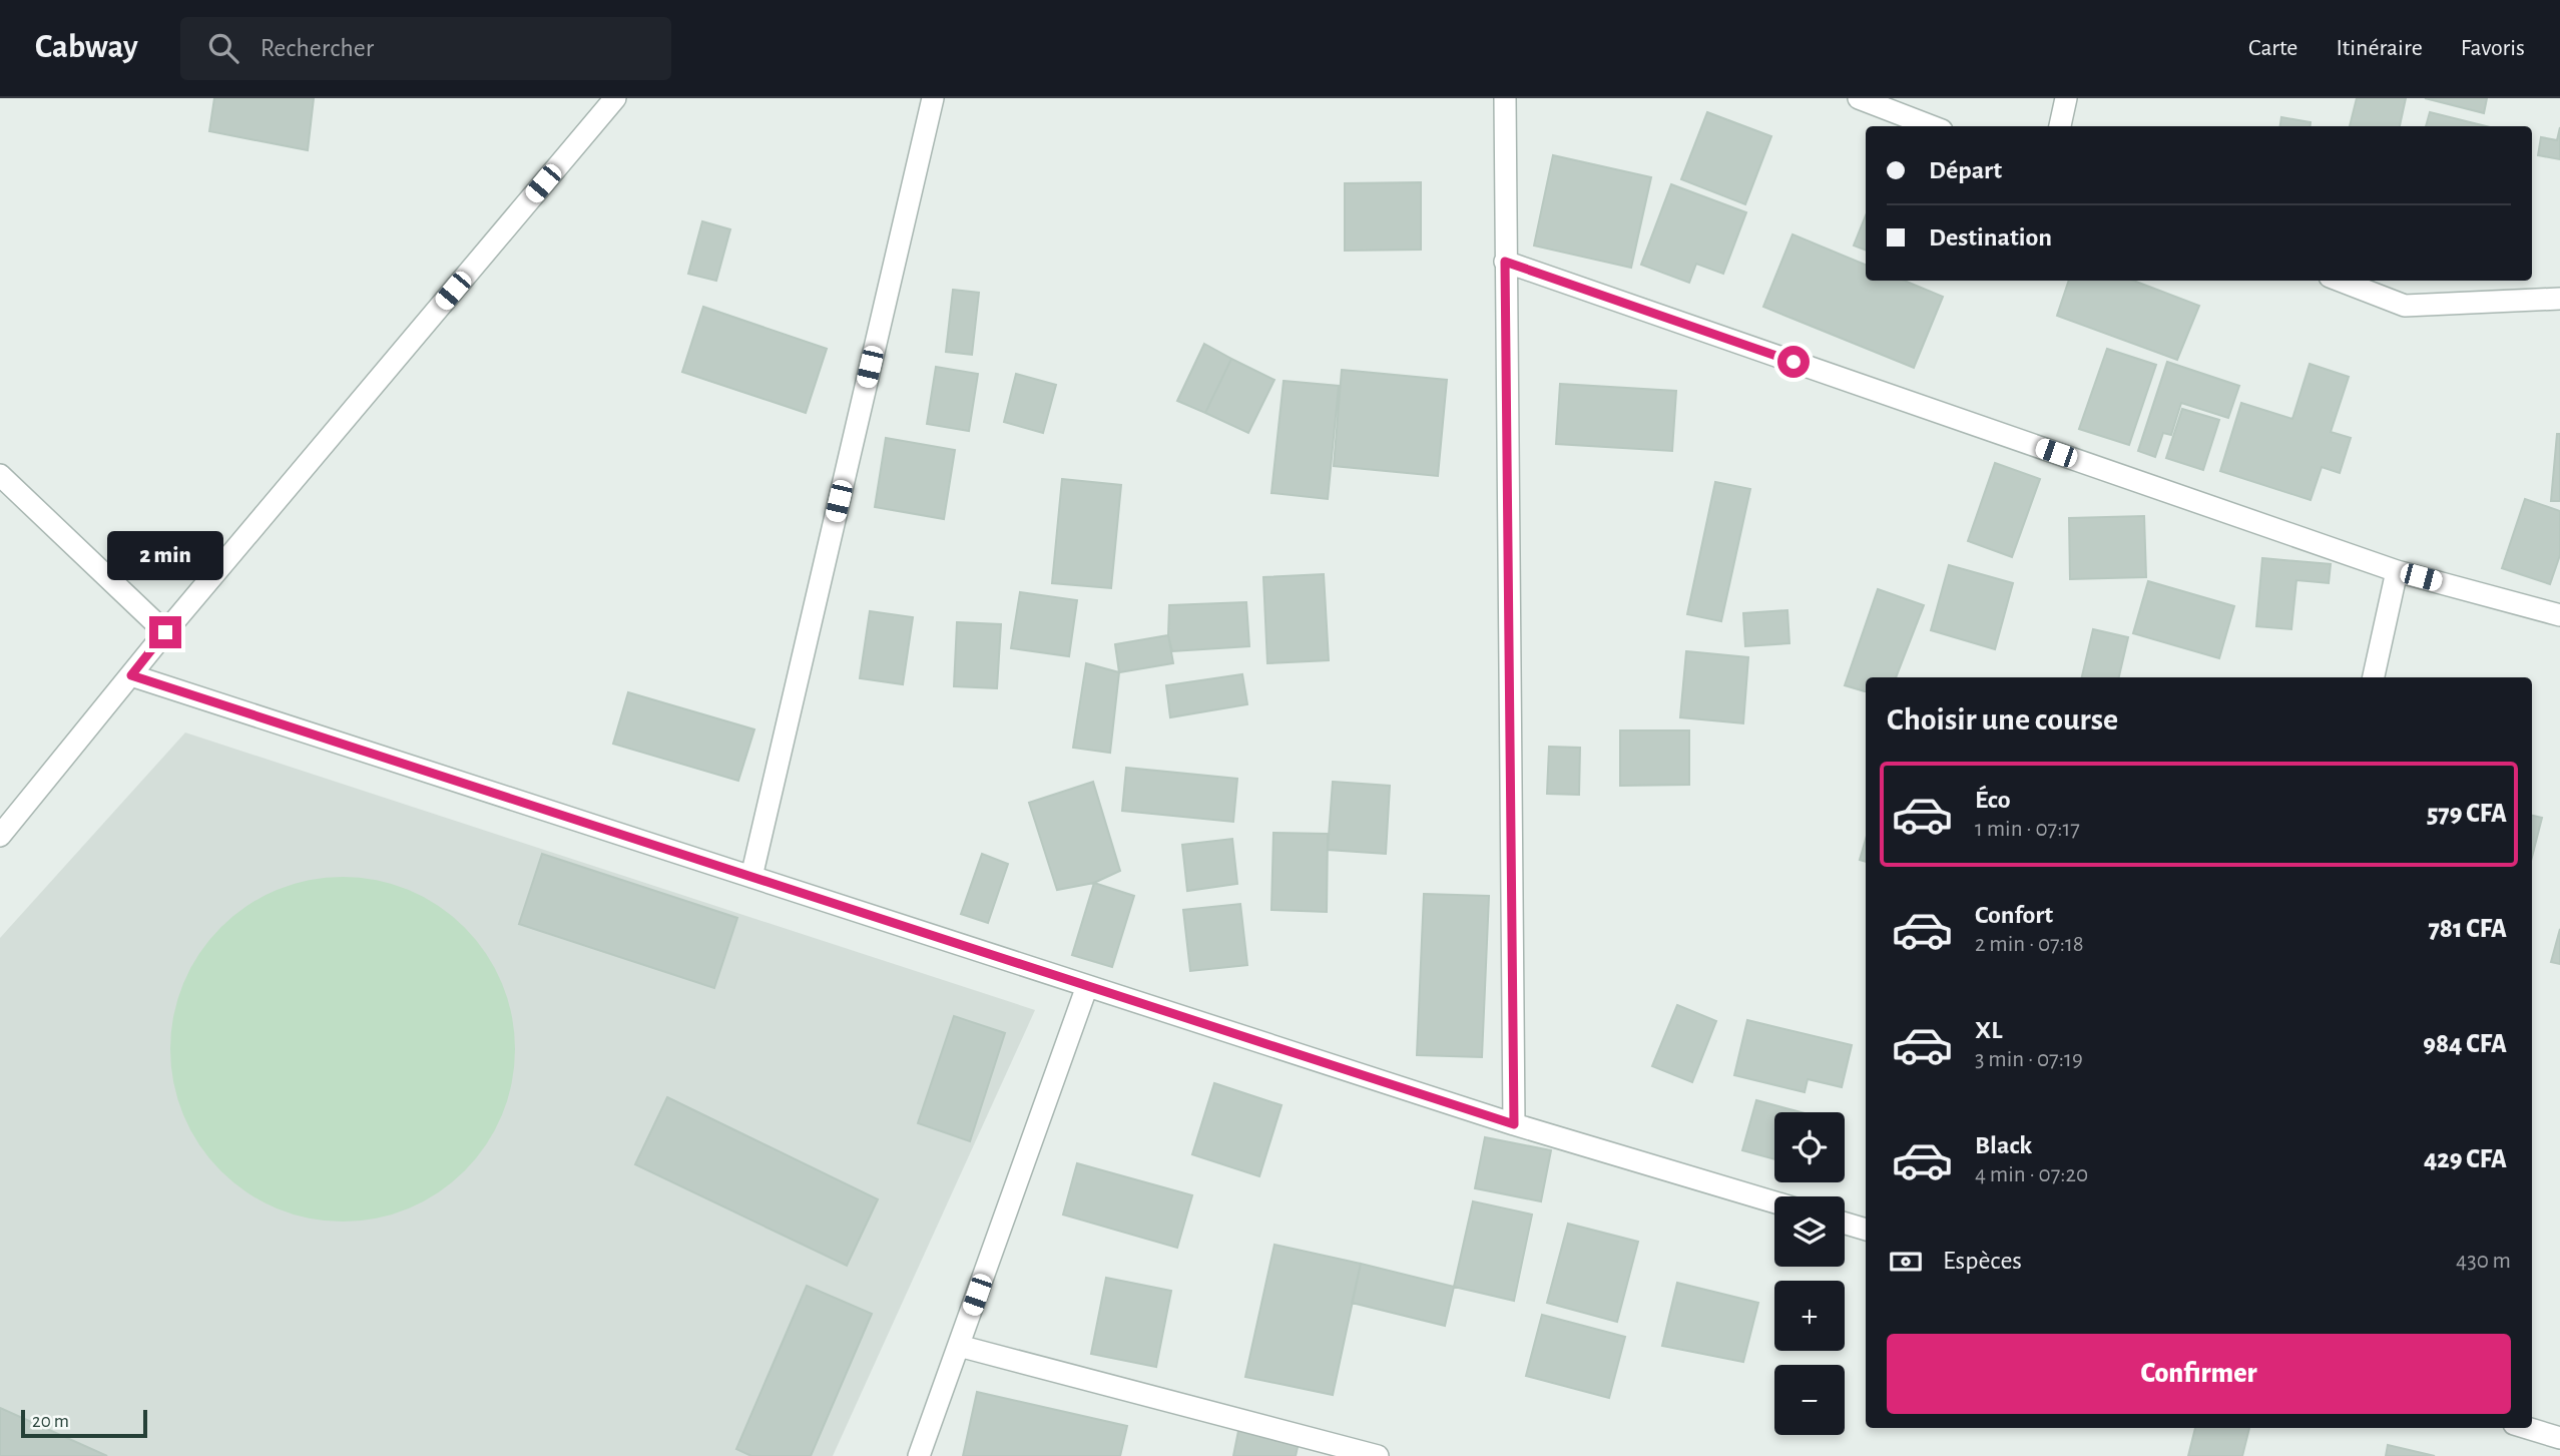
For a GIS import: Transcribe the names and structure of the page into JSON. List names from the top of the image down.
{
  "scale_bar": "20 m",
  "page": {
    "header": "Cabway",
    "search": "Rechercher",
    "nav": ["Carte", "Itinéraire", "Favoris"],
    "banner": ["Départ", "Destination"],
    "bubble": "2 min",
    "heading": "Choisir une course",
    "list": [
      {
        "name": "Éco",
        "note": "1 min · 07:17",
        "value": "579 CFA"
      },
      {
        "name": "Confort",
        "note": "2 min · 07:18",
        "value": "781 CFA"
      },
      {
        "name": "XL",
        "note": "3 min · 07:19",
        "value": "984 CFA"
      },
      {
        "name": "Black",
        "note": "4 min · 07:20",
        "value": "429 CFA"
      }
    ],
    "map_buttons": ["+", "−"],
    "pay": ["Espèces", "430 m"],
    "buttons": "Confirmer",
    "scale": "20 m"
  }
}
